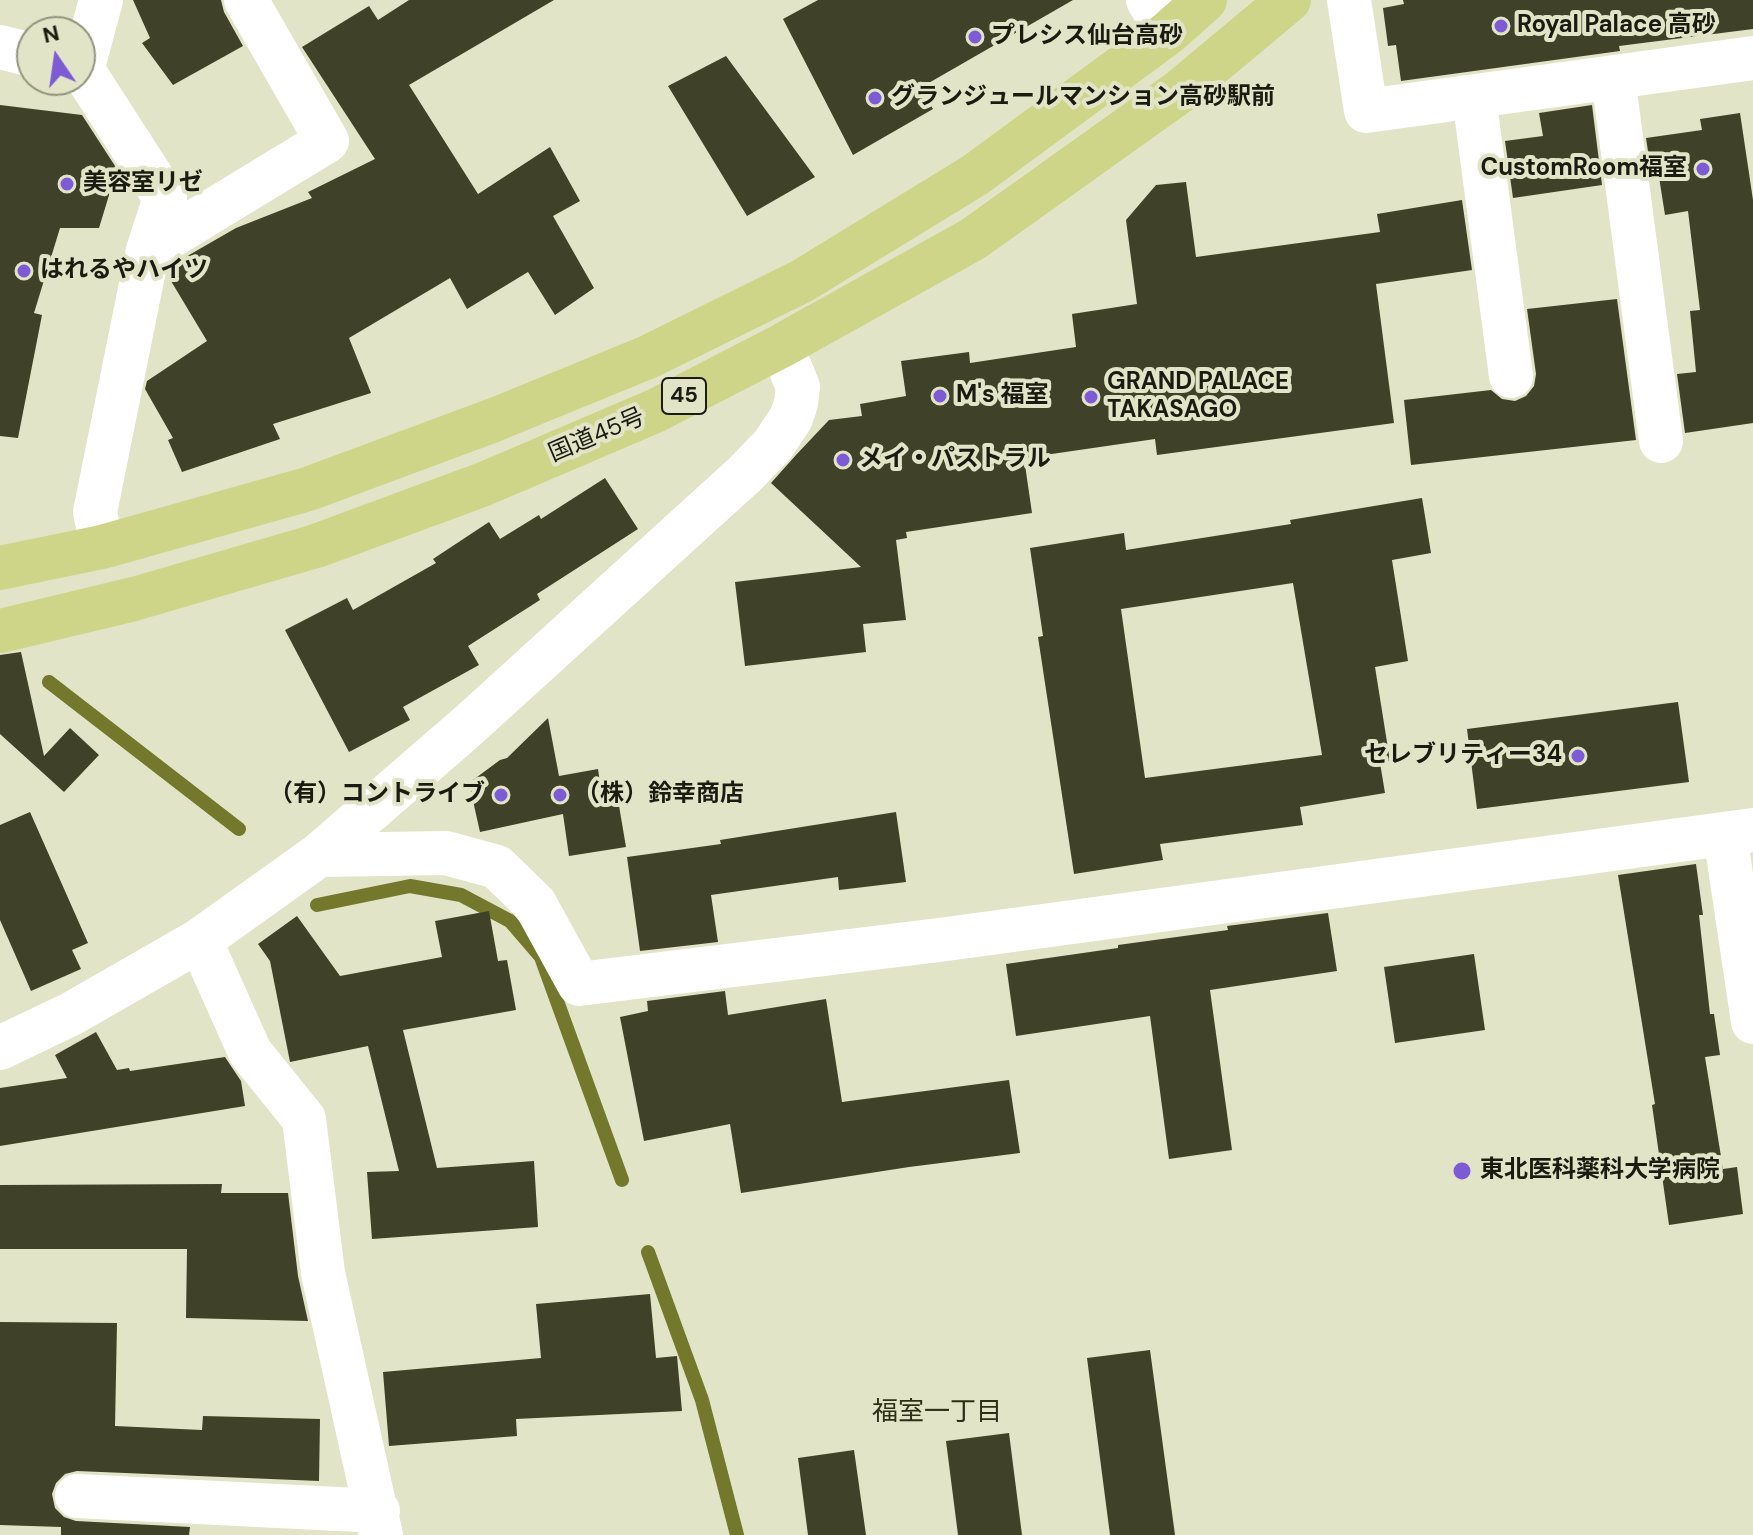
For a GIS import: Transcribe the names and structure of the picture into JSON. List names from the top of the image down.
{
  "streets": {
    "highway": ["45", "国道45号"]
  },
  "districts": ["福室一丁目"],
  "places": [
    "Royal Palace 高砂",
    "プレシス仙台高砂",
    "グランジュールマンション高砂駅前",
    "CustomRoom福室",
    "美容室リゼ",
    "はれるやハイツ",
    "M's 福室",
    "GRAND PALACE TAKASAGO",
    "メイ・パストラル",
    "セレブリティー34",
    "（有）コントライブ",
    "（株）鈴幸商店",
    "東北医科薬科大学病院"
  ],
  "north": "top"
}
